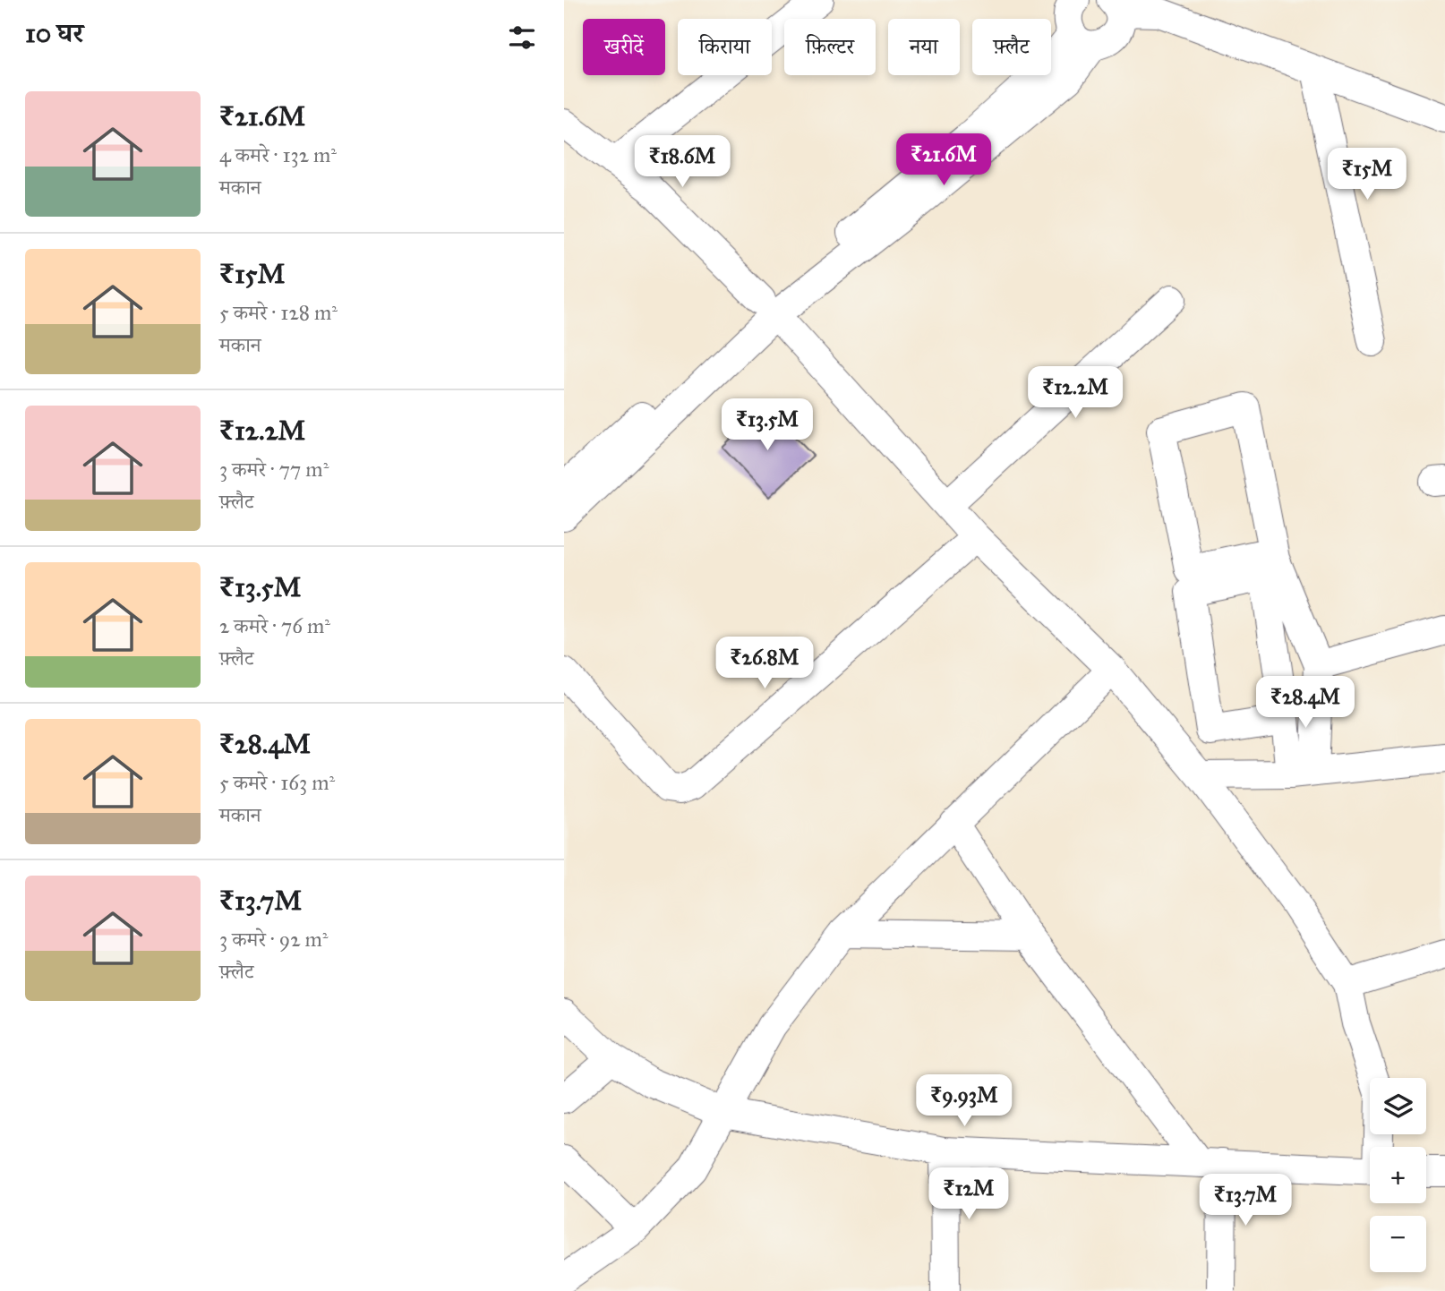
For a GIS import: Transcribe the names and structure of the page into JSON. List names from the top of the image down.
{
  "page": {
    "heading": "10 घर",
    "chip": [
      "खरीदें",
      "किराया",
      "फ़िल्टर",
      "नया",
      "फ़्लैट"
    ],
    "list": [
      {
        "name": "₹21.6M",
        "note": "4 कमरे · 132 m² · मकान"
      },
      {
        "name": "₹15M",
        "note": "5 कमरे · 128 m² · मकान"
      },
      {
        "name": "₹12.2M",
        "note": "3 कमरे · 77 m² · फ़्लैट"
      },
      {
        "name": "₹13.5M",
        "note": "2 कमरे · 76 m² · फ़्लैट"
      },
      {
        "name": "₹28.4M",
        "note": "5 कमरे · 163 m² · मकान"
      },
      {
        "name": "₹13.7M",
        "note": "3 कमरे · 92 m² · फ़्लैट"
      }
    ],
    "price": [
      "₹21.6M",
      "₹18.6M",
      "₹15M",
      "₹12.2M",
      "₹13.5M",
      "₹26.8M",
      "₹28.4M",
      "₹9.93M",
      "₹12M",
      "₹13.7M"
    ],
    "map_buttons": ["+", "−"]
  }
}
